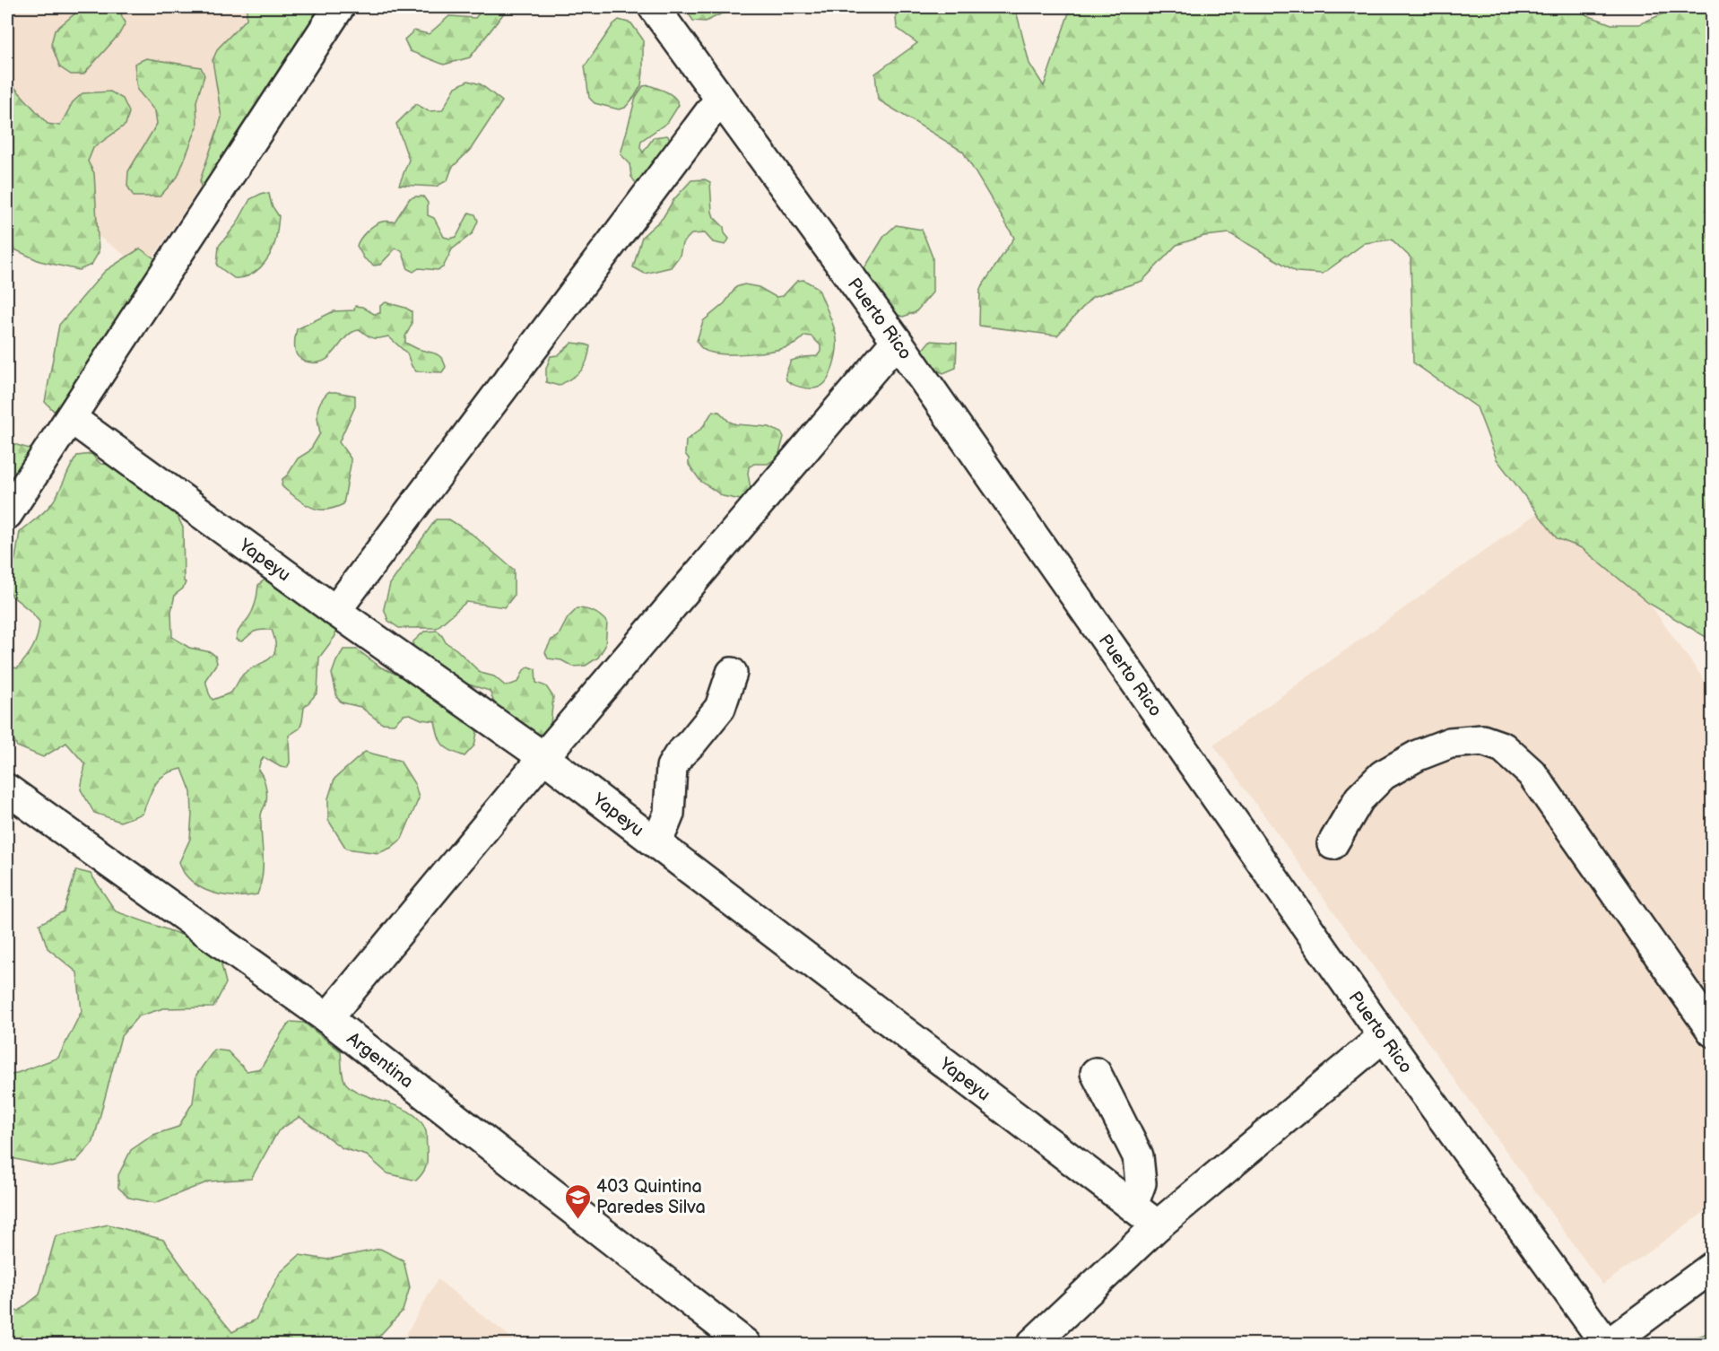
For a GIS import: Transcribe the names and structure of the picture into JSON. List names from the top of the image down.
{
  "streets": {
    "street": ["Puerto Rico", "Yapeyu", "Argentina"]
  },
  "places": {
    "school or university": ["403 Quintina Paredes Silva"]
  }
}
